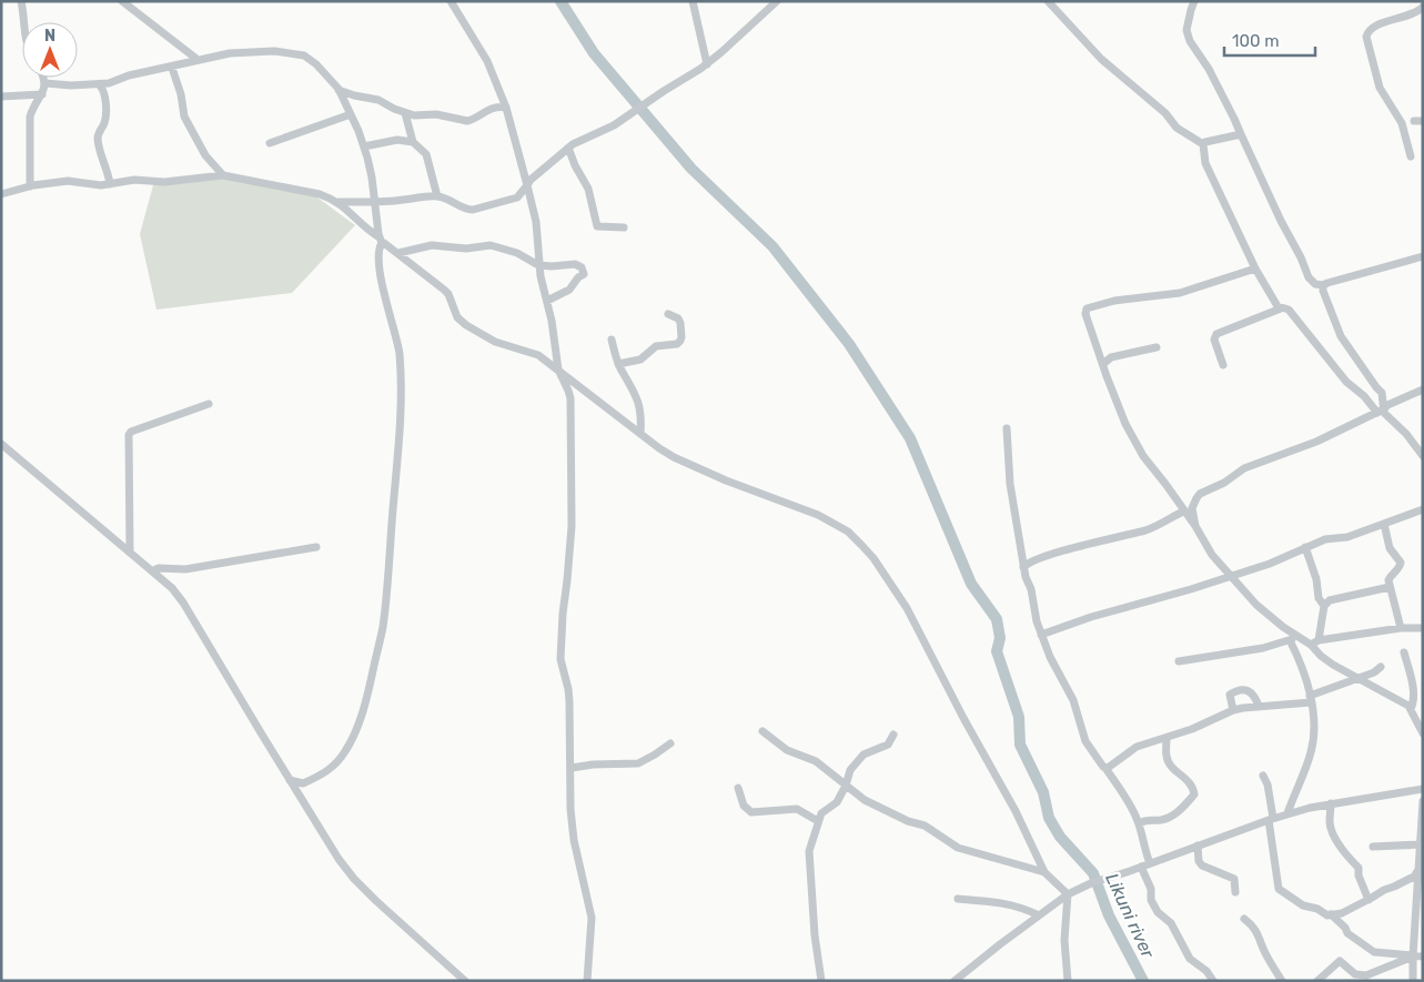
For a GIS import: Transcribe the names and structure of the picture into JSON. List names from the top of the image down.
{
  "water": ["Likuni river"],
  "scale_bar": "100 m",
  "north": "top"
}
